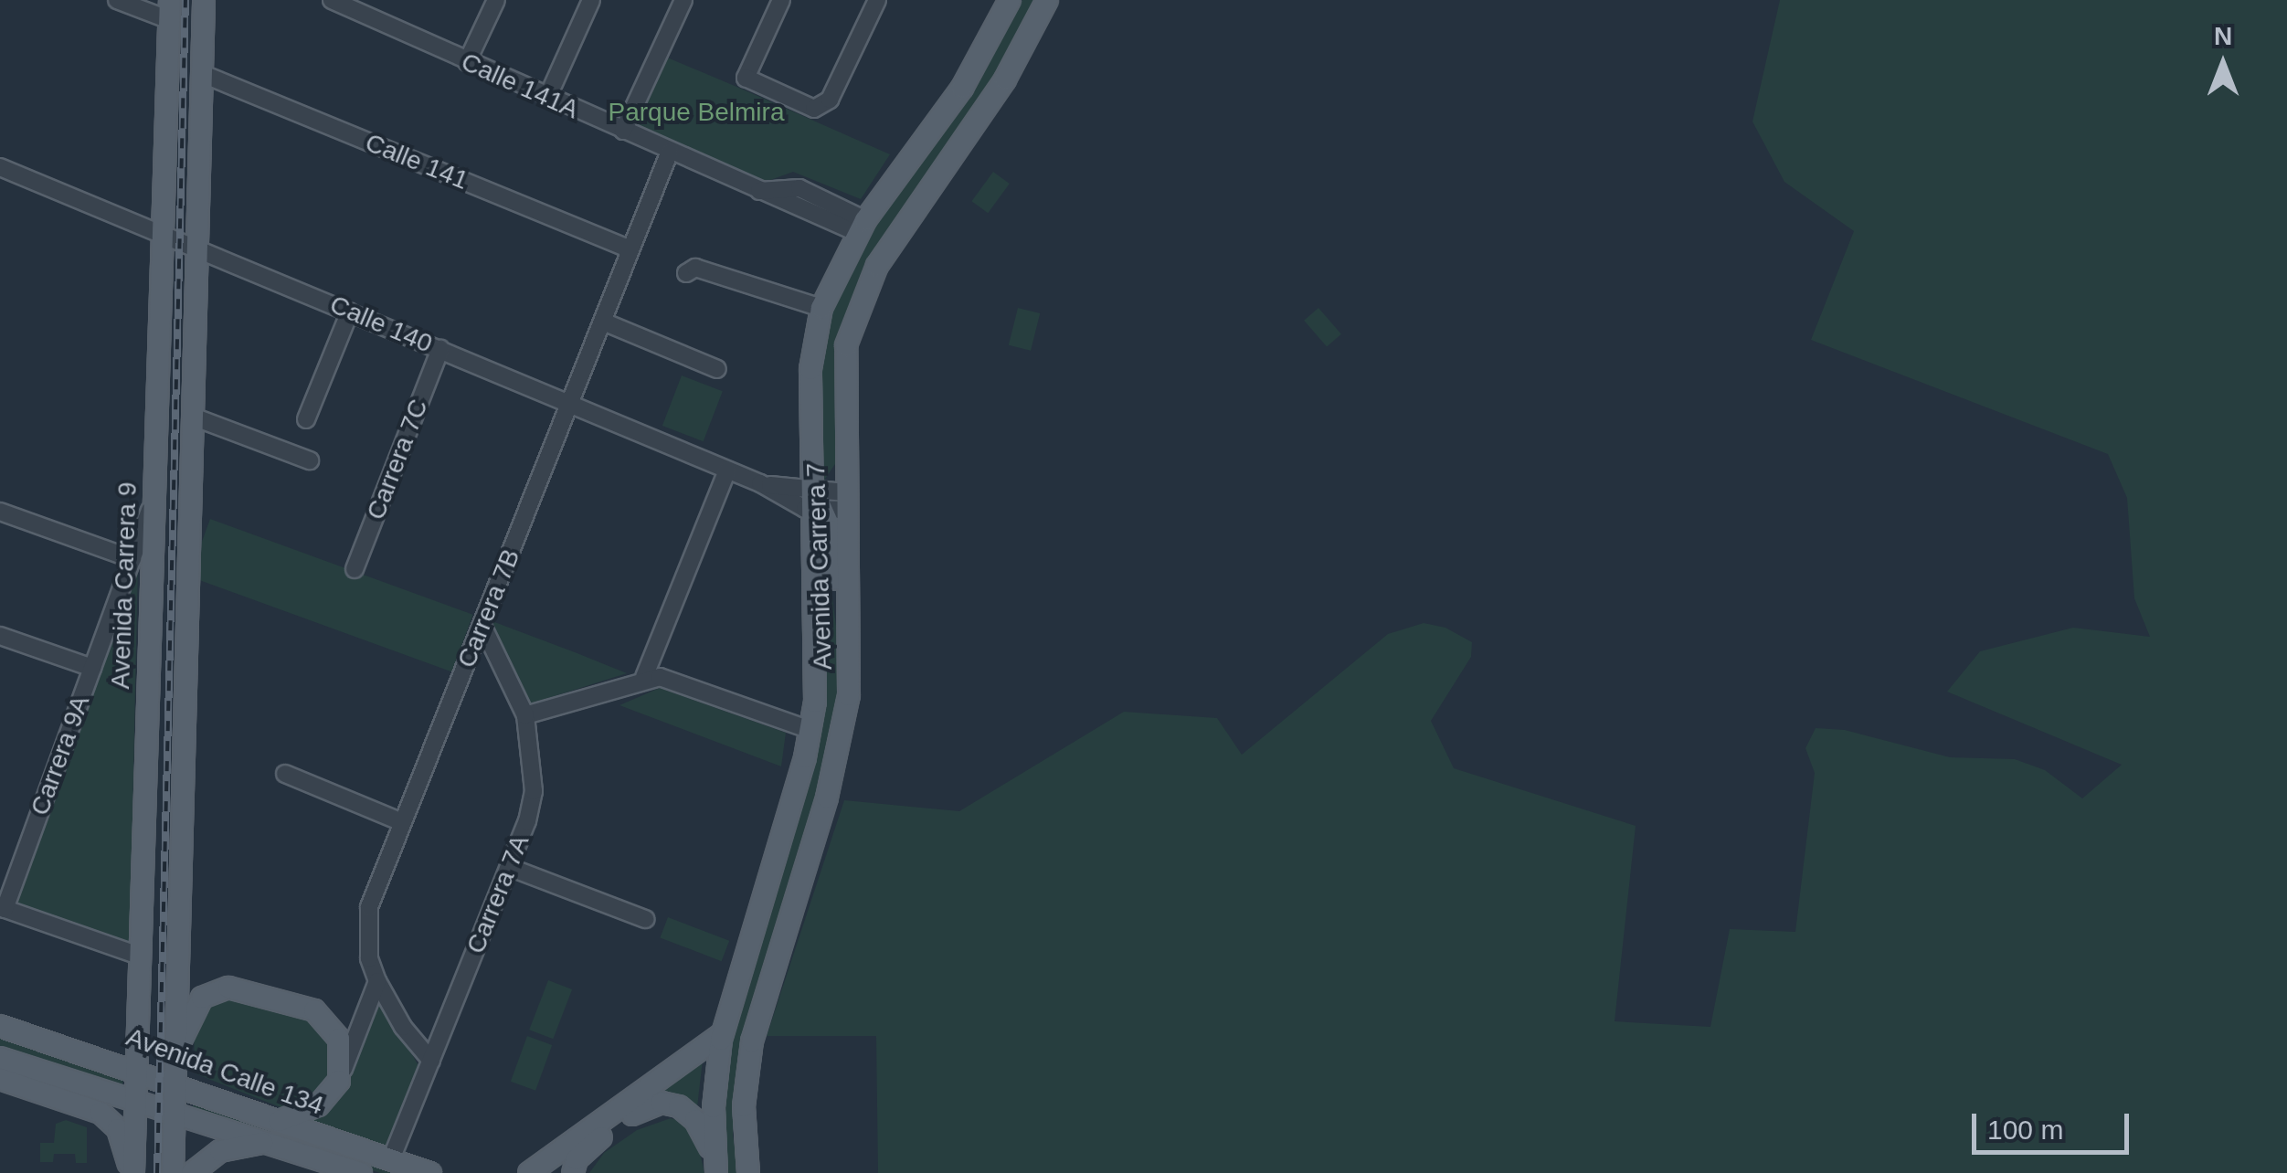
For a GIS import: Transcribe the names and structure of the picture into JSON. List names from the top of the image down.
{
  "streets": {
    "main road": ["Avenida Carrera 7", "Avenida Carrera 9", "Avenida Calle 134"],
    "street": [
      "Calle 141A",
      "Calle 141",
      "Calle 140",
      "Carrera 7C",
      "Carrera 7B",
      "Carrera 9A",
      "Carrera 7A"
    ]
  },
  "crossings": [
    ["Calle 141A", "Avenida Carrera 7"],
    ["Calle 141A", "Carrera 7B"],
    ["Calle 141", "Carrera 7B"],
    ["Calle 140", "Carrera 7C"],
    ["Calle 140", "Avenida Carrera 7"],
    ["Calle 140", "Avenida Carrera 9"],
    ["Calle 140", "Carrera 7B"],
    ["Avenida Carrera 9", "Carrera 9A"],
    ["Avenida Carrera 9", "Avenida Calle 134"],
    ["Carrera 7B", "Carrera 7A"],
    ["Carrera 7A", "Avenida Calle 134"]
  ],
  "parks": ["Parque Belmira"],
  "scale_bar": "100 m",
  "north": "top"
}
